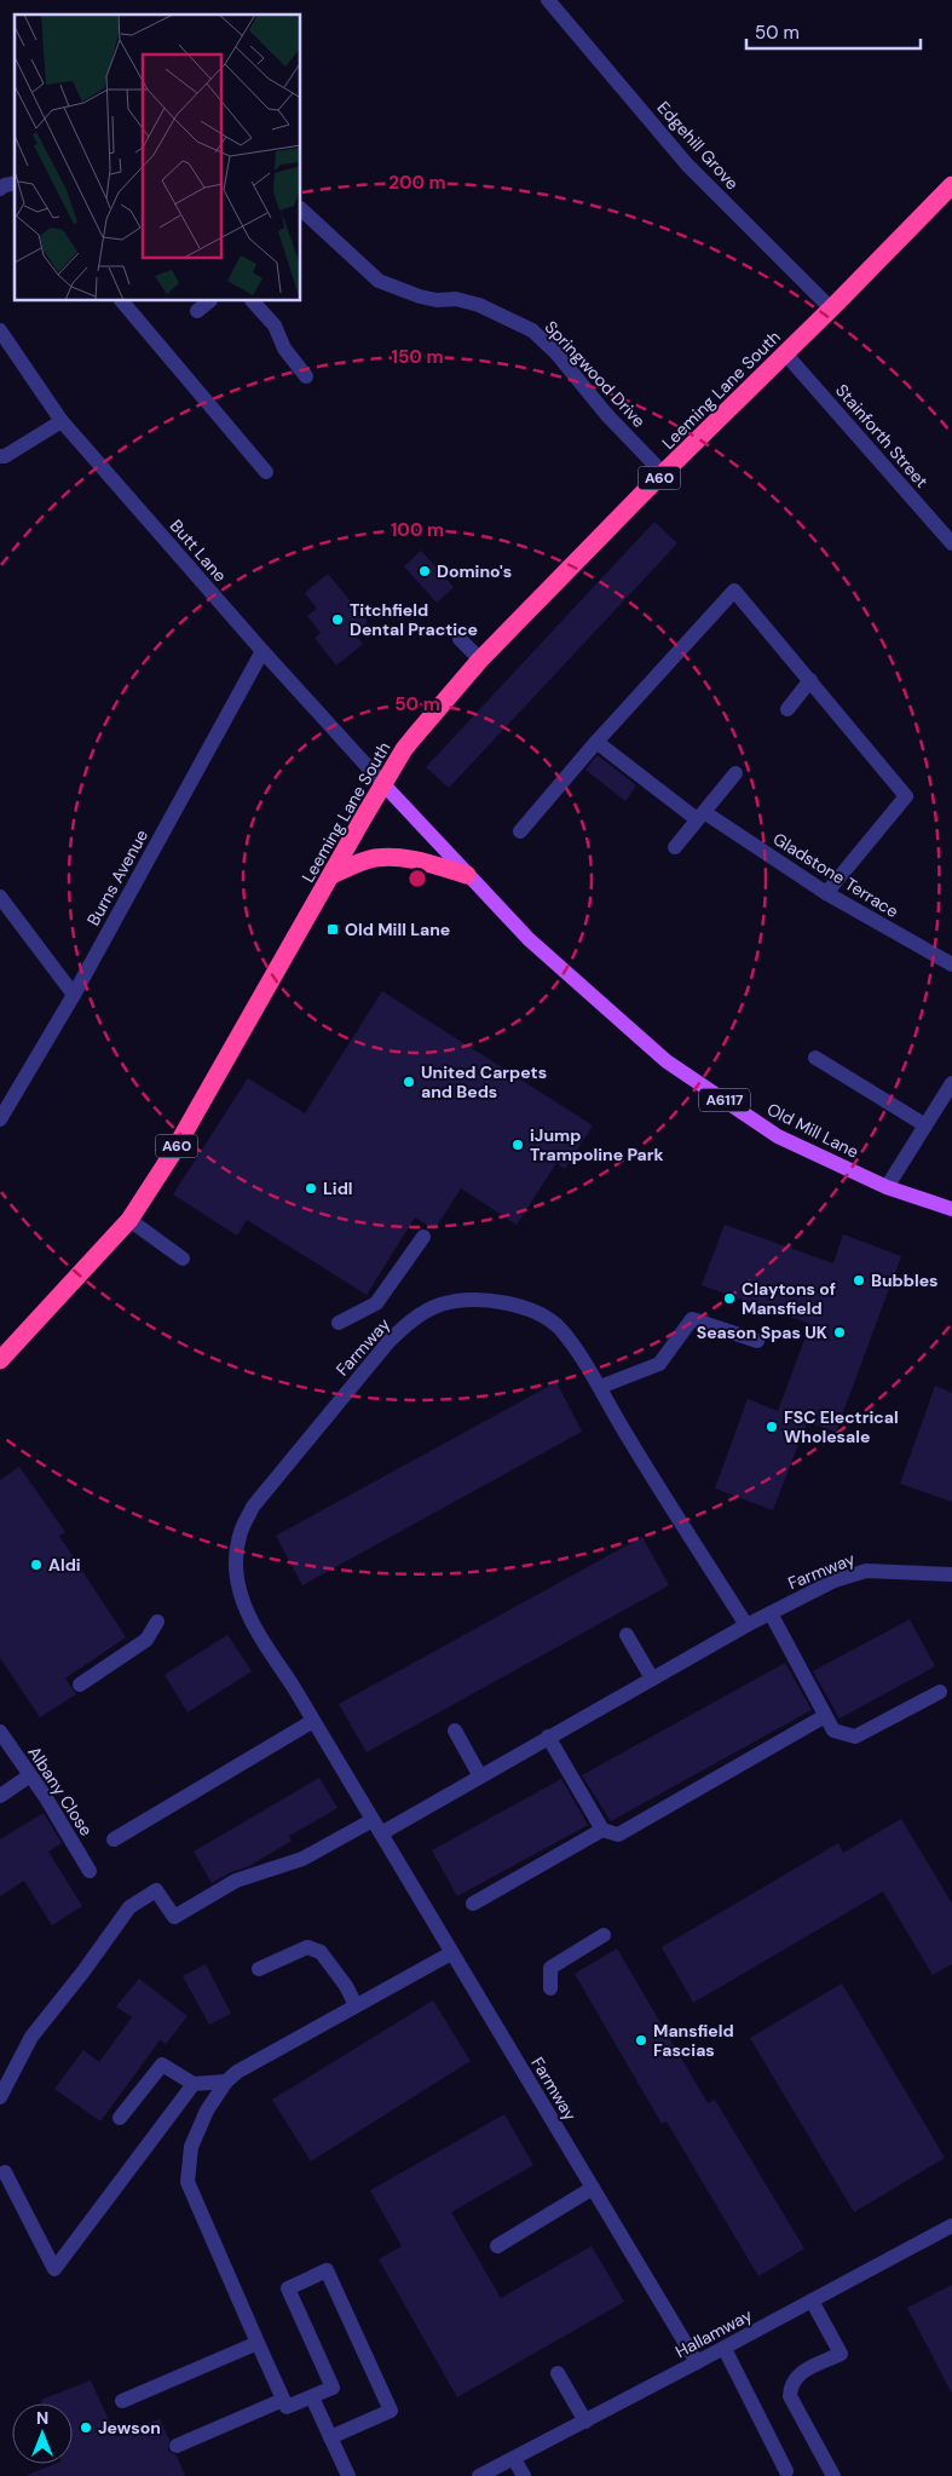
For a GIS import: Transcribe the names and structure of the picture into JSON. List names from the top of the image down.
{
  "streets": {
    "highway": ["Leeming Lane South", "A60"],
    "main road": ["A6117", "Old Mill Lane"],
    "street": [
      "Edgehill Grove",
      "Springwood Drive",
      "Stainforth Street",
      "Butt Lane",
      "Gladstone Terrace",
      "Burns Avenue",
      "Farmway",
      "Albany Close",
      "Hallamway"
    ]
  },
  "crossings": [
    ["Edgehill Grove", "Leeming Lane South"],
    ["Springwood Drive", "Leeming Lane South"],
    ["Leeming Lane South", "Stainforth Street"],
    ["Leeming Lane South", "Butt Lane"],
    ["Leeming Lane South", "Old Mill Lane"],
    ["Butt Lane", "Burns Avenue"],
    ["Butt Lane", "Old Mill Lane"],
    ["Farmway", "Hallamway"]
  ],
  "places": {
    "other": [
      "Domino's",
      "Titchfield Dental Practice",
      "United Carpets and Beds",
      "iJump Trampoline Park",
      "Lidl",
      "Bubbles",
      "Claytons of Mansfield",
      "Season Spas UK",
      "FSC Electrical Wholesale",
      "Aldi",
      "Mansfield Fascias",
      "Jewson"
    ],
    "transit": ["Old Mill Lane"]
  },
  "scale_bar": "50 m",
  "north": "top",
  "rings": [
    "200 m",
    "150 m",
    "100 m",
    "50 m"
  ]
}
